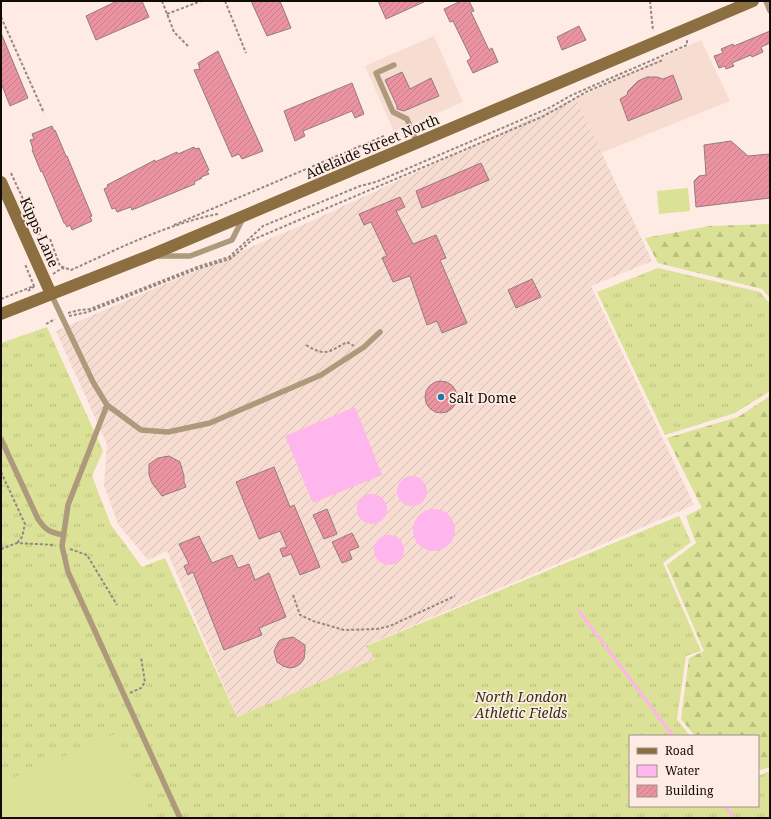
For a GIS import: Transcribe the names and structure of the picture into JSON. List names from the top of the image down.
{
  "streets": {
    "main road": ["Adelaide Street North", "Kipps Lane"]
  },
  "crossings": [
    ["Adelaide Street North", "Kipps Lane"]
  ],
  "parks": ["North London Athletic Fields"],
  "places": ["Salt Dome"],
  "legend": ["Road", "Water", "Building"]
}
